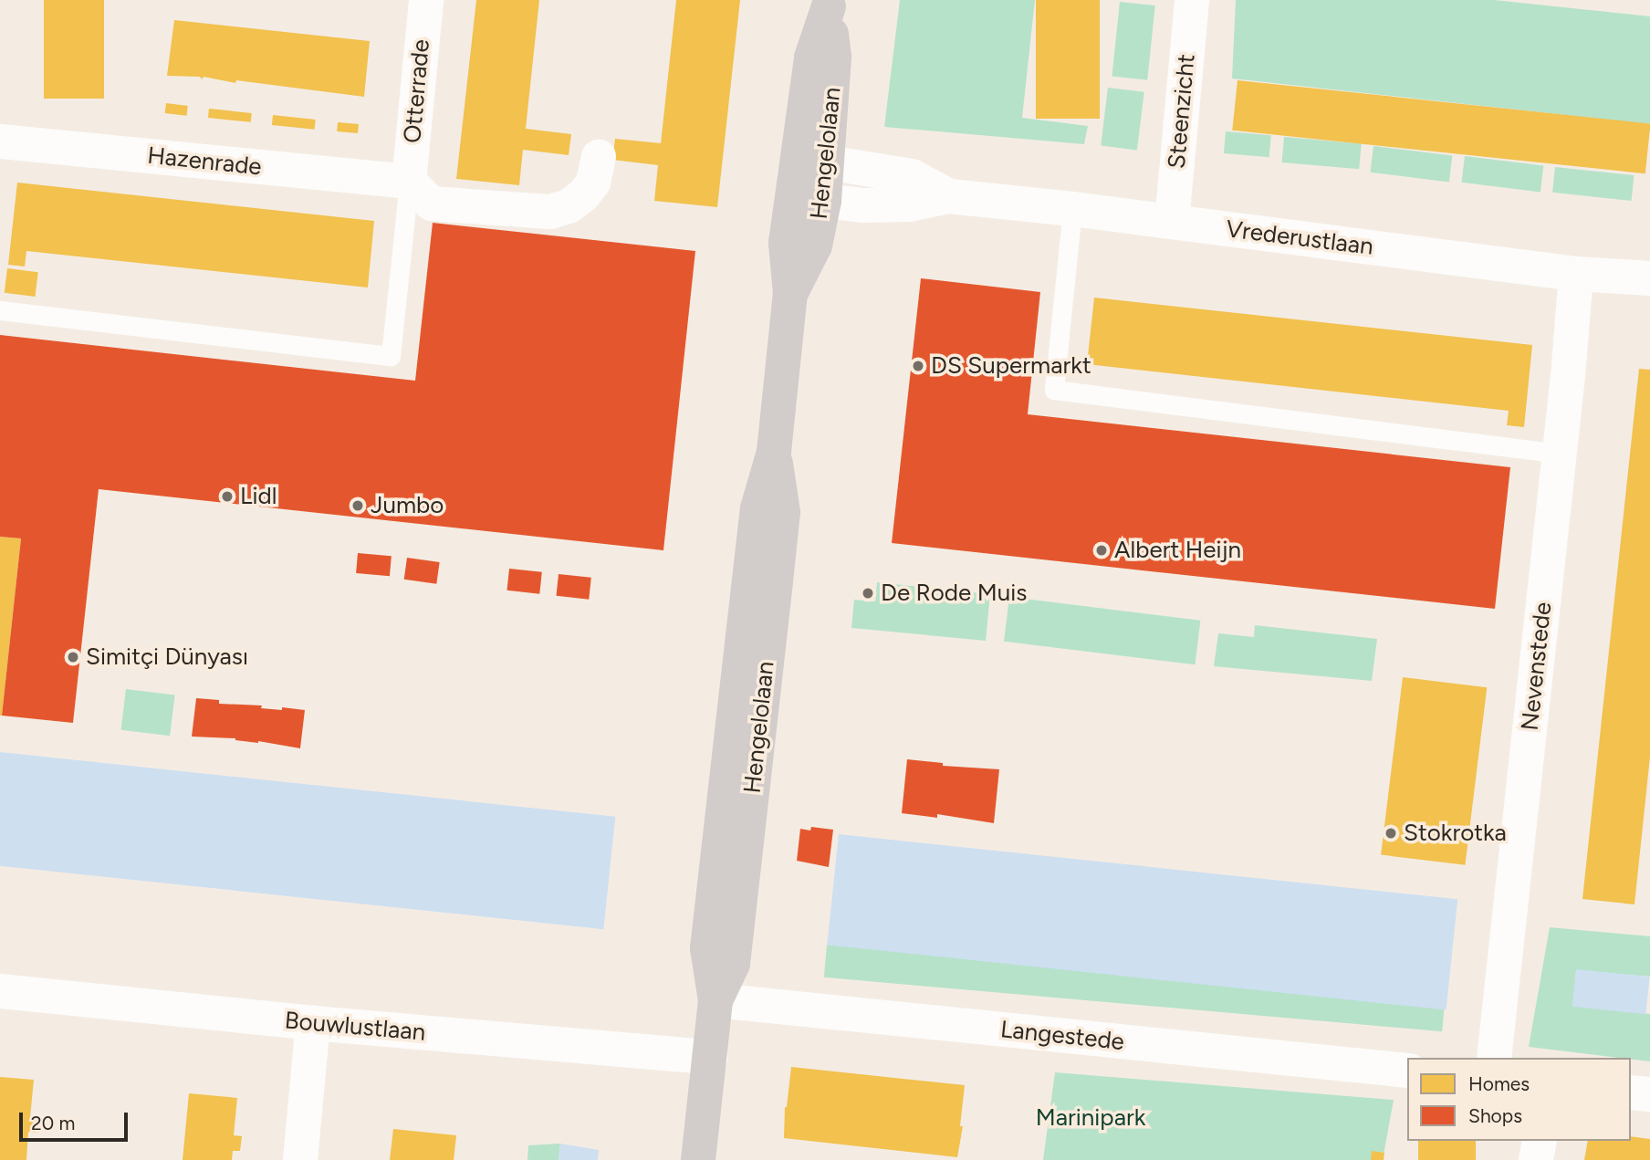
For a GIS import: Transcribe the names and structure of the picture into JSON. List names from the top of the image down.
{
  "streets": {
    "street": [
      "Otterrade",
      "Steenzicht",
      "Hengelolaan",
      "Hazenrade",
      "Vrederustlaan",
      "Nevenstede",
      "Bouwlustlaan",
      "Langestede"
    ]
  },
  "crossings": [
    ["Otterrade", "Hazenrade"],
    ["Steenzicht", "Vrederustlaan"],
    ["Hengelolaan", "Vrederustlaan"],
    ["Hengelolaan", "Bouwlustlaan"],
    ["Hengelolaan", "Langestede"],
    ["Vrederustlaan", "Nevenstede"]
  ],
  "parks": ["Marinipark"],
  "places": [
    "DS Supermarkt",
    "Lidl",
    "Jumbo",
    "Albert Heijn",
    "De Rode Muis",
    "Simitçi Dünyası",
    "Stokrotka"
  ],
  "legend": ["Homes", "Shops"],
  "scale_bar": "20 m"
}
